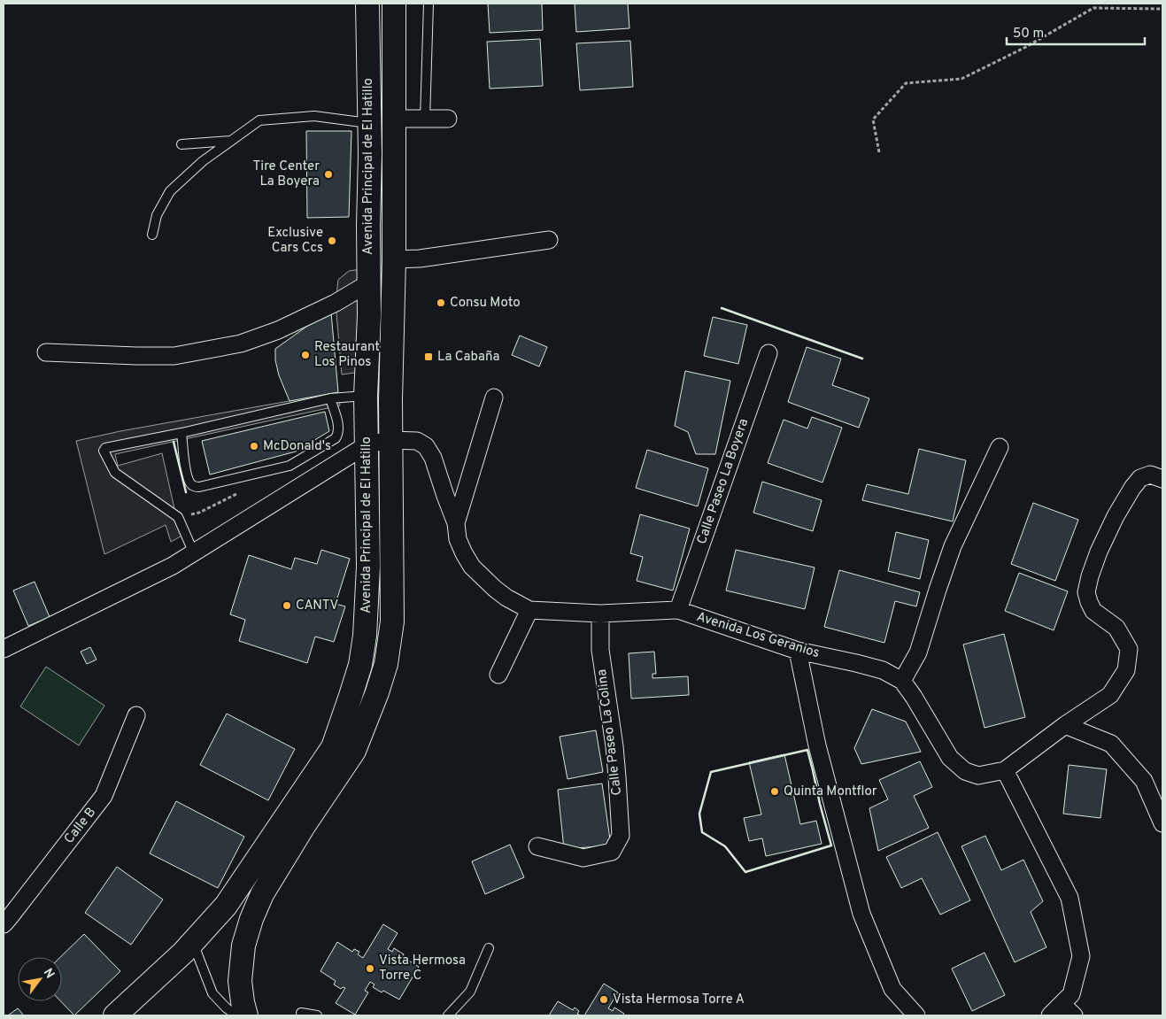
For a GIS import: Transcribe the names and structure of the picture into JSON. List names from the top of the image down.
{
  "streets": {
    "main road": ["Avenida Principal de El Hatillo"],
    "street": [
      "Calle Paseo La Boyera",
      "Avenida Los Geranios",
      "Calle Paseo La Colina",
      "Calle B"
    ]
  },
  "crossings": [
    ["Avenida Principal de El Hatillo", "Avenida Los Geranios"],
    ["Calle Paseo La Boyera", "Avenida Los Geranios"],
    ["Avenida Los Geranios", "Calle Paseo La Colina"]
  ],
  "places": {
    "other": [
      "Tire Center La Boyera",
      "Exclusive Cars Ccs",
      "Consu Moto",
      "Restaurant Los Pinos",
      "McDonald's",
      "CANTV",
      "Quinta Montflor",
      "Vista Hermosa Torre C",
      "Vista Hermosa Torre A"
    ],
    "transit": ["La Cabaña"]
  },
  "scale_bar": "50 m",
  "north": "top right"
}
